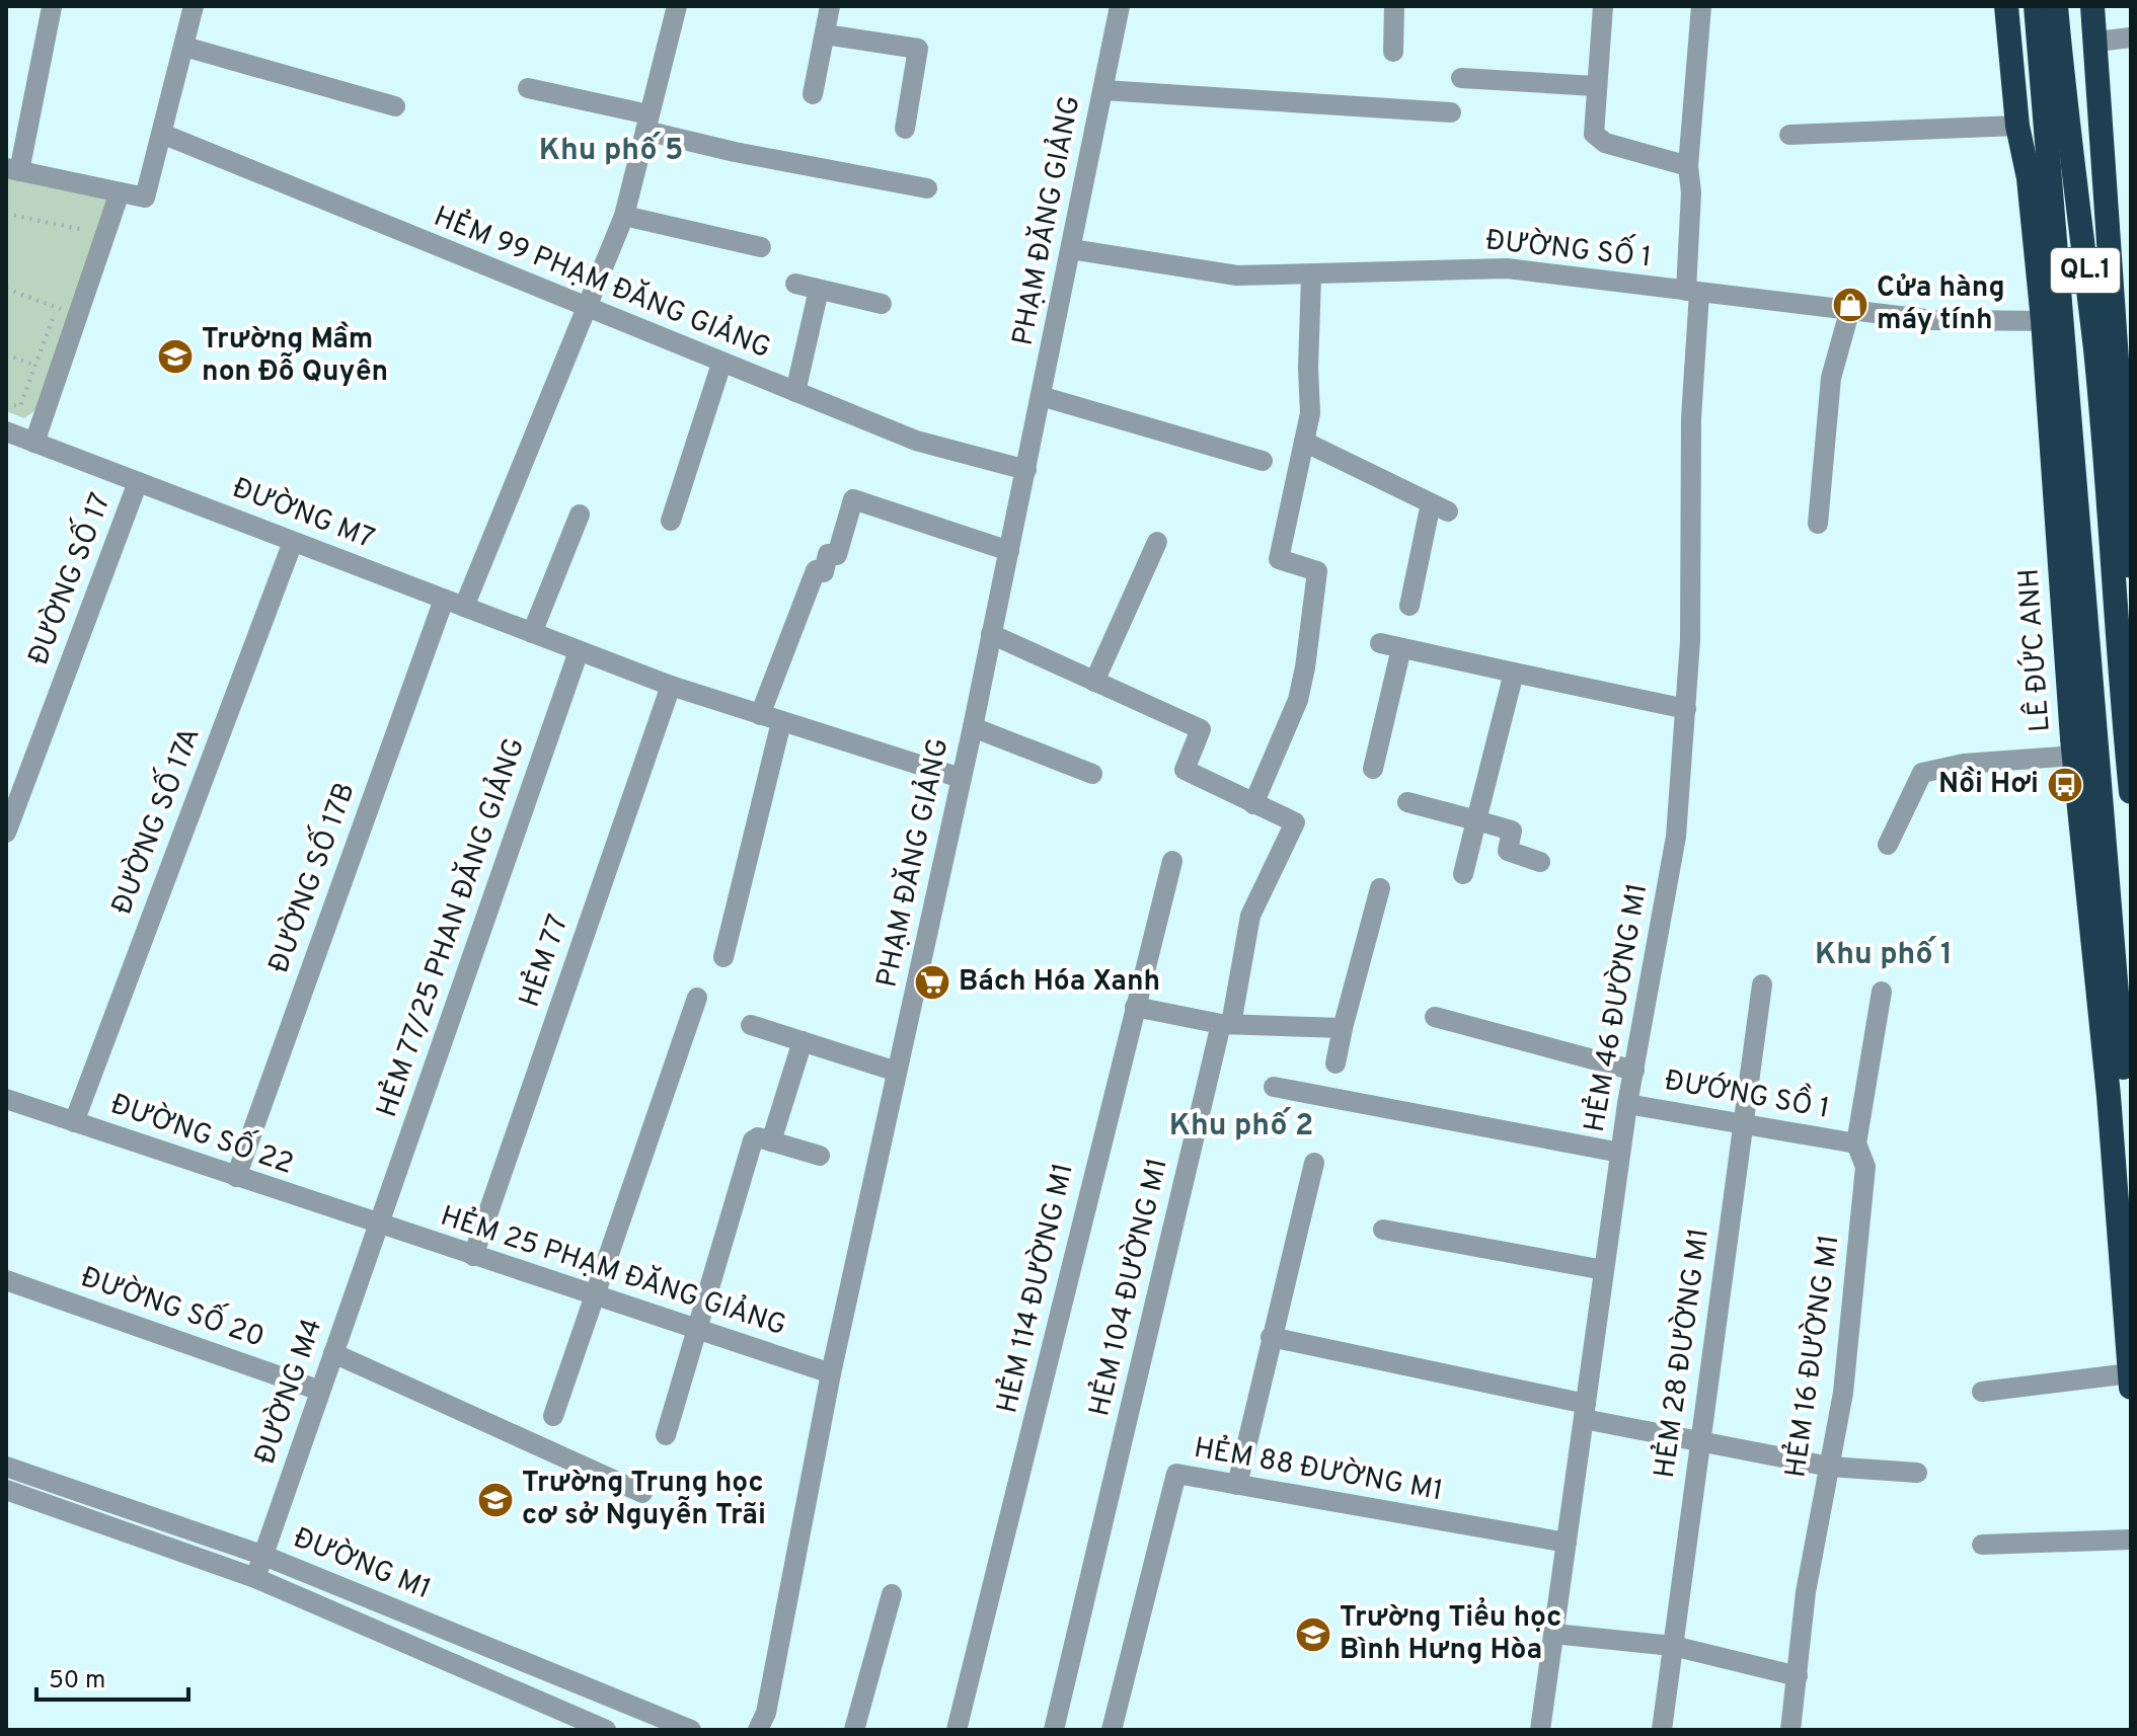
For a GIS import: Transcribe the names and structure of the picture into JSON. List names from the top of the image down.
{
  "streets": {
    "highway": ["QL.1", "LÊ ĐỨC ANH"],
    "street": [
      "PHẠM ĐĂNG GIẢNG",
      "ĐƯỜNG SỐ 1",
      "HẺM 99 PHẠM ĐĂNG GIẢNG",
      "ĐƯỜNG M7",
      "ĐƯỜNG SỐ 17",
      "ĐƯỜNG SỐ 17A",
      "ĐƯỜNG SỐ 17B",
      "HẺM 77/25 PHAN ĐĂNG GIẢNG",
      "HẺM 77",
      "HẺM 46 ĐƯỜNG M1",
      "ĐƯỚNG SỒ 1",
      "ĐƯỜNG SỐ 22",
      "HẺM 25 PHẠM ĐĂNG GIẢNG",
      "HẺM 104 ĐƯỜNG M1",
      "HẺM 114 ĐƯỜNG M1",
      "ĐƯỜNG SỐ 20",
      "HẺM 28 ĐƯỜNG M1",
      "HẺM 16 ĐƯỜNG M1",
      "ĐƯỜNG M4",
      "HẺM 88 ĐƯỜNG M1",
      "ĐƯỜNG M1"
    ]
  },
  "crossings": [
    ["PHẠM ĐĂNG GIẢNG", "ĐƯỜNG SỐ 1"],
    ["PHẠM ĐĂNG GIẢNG", "HẺM 99 PHẠM ĐĂNG GIẢNG"],
    ["PHẠM ĐĂNG GIẢNG", "ĐƯỜNG M7"],
    ["PHẠM ĐĂNG GIẢNG", "HẺM 25 PHẠM ĐĂNG GIẢNG"],
    ["ĐƯỜNG SỐ 1", "LÊ ĐỨC ANH"],
    ["ĐƯỜNG SỐ 1", "HẺM 46 ĐƯỜNG M1"],
    ["QL.1", "LÊ ĐỨC ANH"],
    ["ĐƯỜNG M7", "ĐƯỜNG SỐ 17"],
    ["ĐƯỜNG M7", "ĐƯỜNG SỐ 17A"],
    ["ĐƯỜNG M7", "ĐƯỜNG SỐ 17B"],
    ["ĐƯỜNG M7", "HẺM 77/25 PHAN ĐĂNG GIẢNG"],
    ["ĐƯỜNG M7", "HẺM 77"],
    ["ĐƯỜNG SỐ 17A", "ĐƯỜNG SỐ 22"],
    ["ĐƯỜNG SỐ 17B", "ĐƯỜNG SỐ 22"],
    ["HẺM 77/25 PHAN ĐĂNG GIẢNG", "ĐƯỜNG SỐ 22"],
    ["HẺM 77/25 PHAN ĐĂNG GIẢNG", "HẺM 25 PHẠM ĐĂNG GIẢNG"],
    ["HẺM 77/25 PHAN ĐĂNG GIẢNG", "ĐƯỜNG M4"],
    ["HẺM 77", "HẺM 25 PHẠM ĐĂNG GIẢNG"],
    ["HẺM 46 ĐƯỜNG M1", "ĐƯỚNG SỒ 1"],
    ["HẺM 46 ĐƯỜNG M1", "HẺM 88 ĐƯỜNG M1"],
    ["ĐƯỚNG SỒ 1", "HẺM 28 ĐƯỜNG M1"],
    ["ĐƯỚNG SỒ 1", "HẺM 16 ĐƯỜNG M1"],
    ["ĐƯỜNG SỐ 22", "HẺM 25 PHẠM ĐĂNG GIẢNG"],
    ["ĐƯỜNG SỐ 22", "ĐƯỜNG M4"],
    ["HẺM 25 PHẠM ĐĂNG GIẢNG", "ĐƯỜNG M4"],
    ["ĐƯỜNG SỐ 20", "ĐƯỜNG M4"],
    ["ĐƯỜNG M4", "ĐƯỜNG M1"]
  ],
  "districts": ["Khu phố 5", "Khu phố 1", "Khu phố 2"],
  "places": {
    "shop": ["Cửa hàng máy tính"],
    "school or university": ["Trường Mầm non Đỗ Quyên", "Trường Trung học cơ sở Nguyễn Trãi", "Trường Tiểu học Bình Hưng Hòa"],
    "bus stop": ["Nồi Hơi"],
    "supermarket": ["Bách Hóa Xanh"]
  },
  "scale_bar": "50 m"
}
